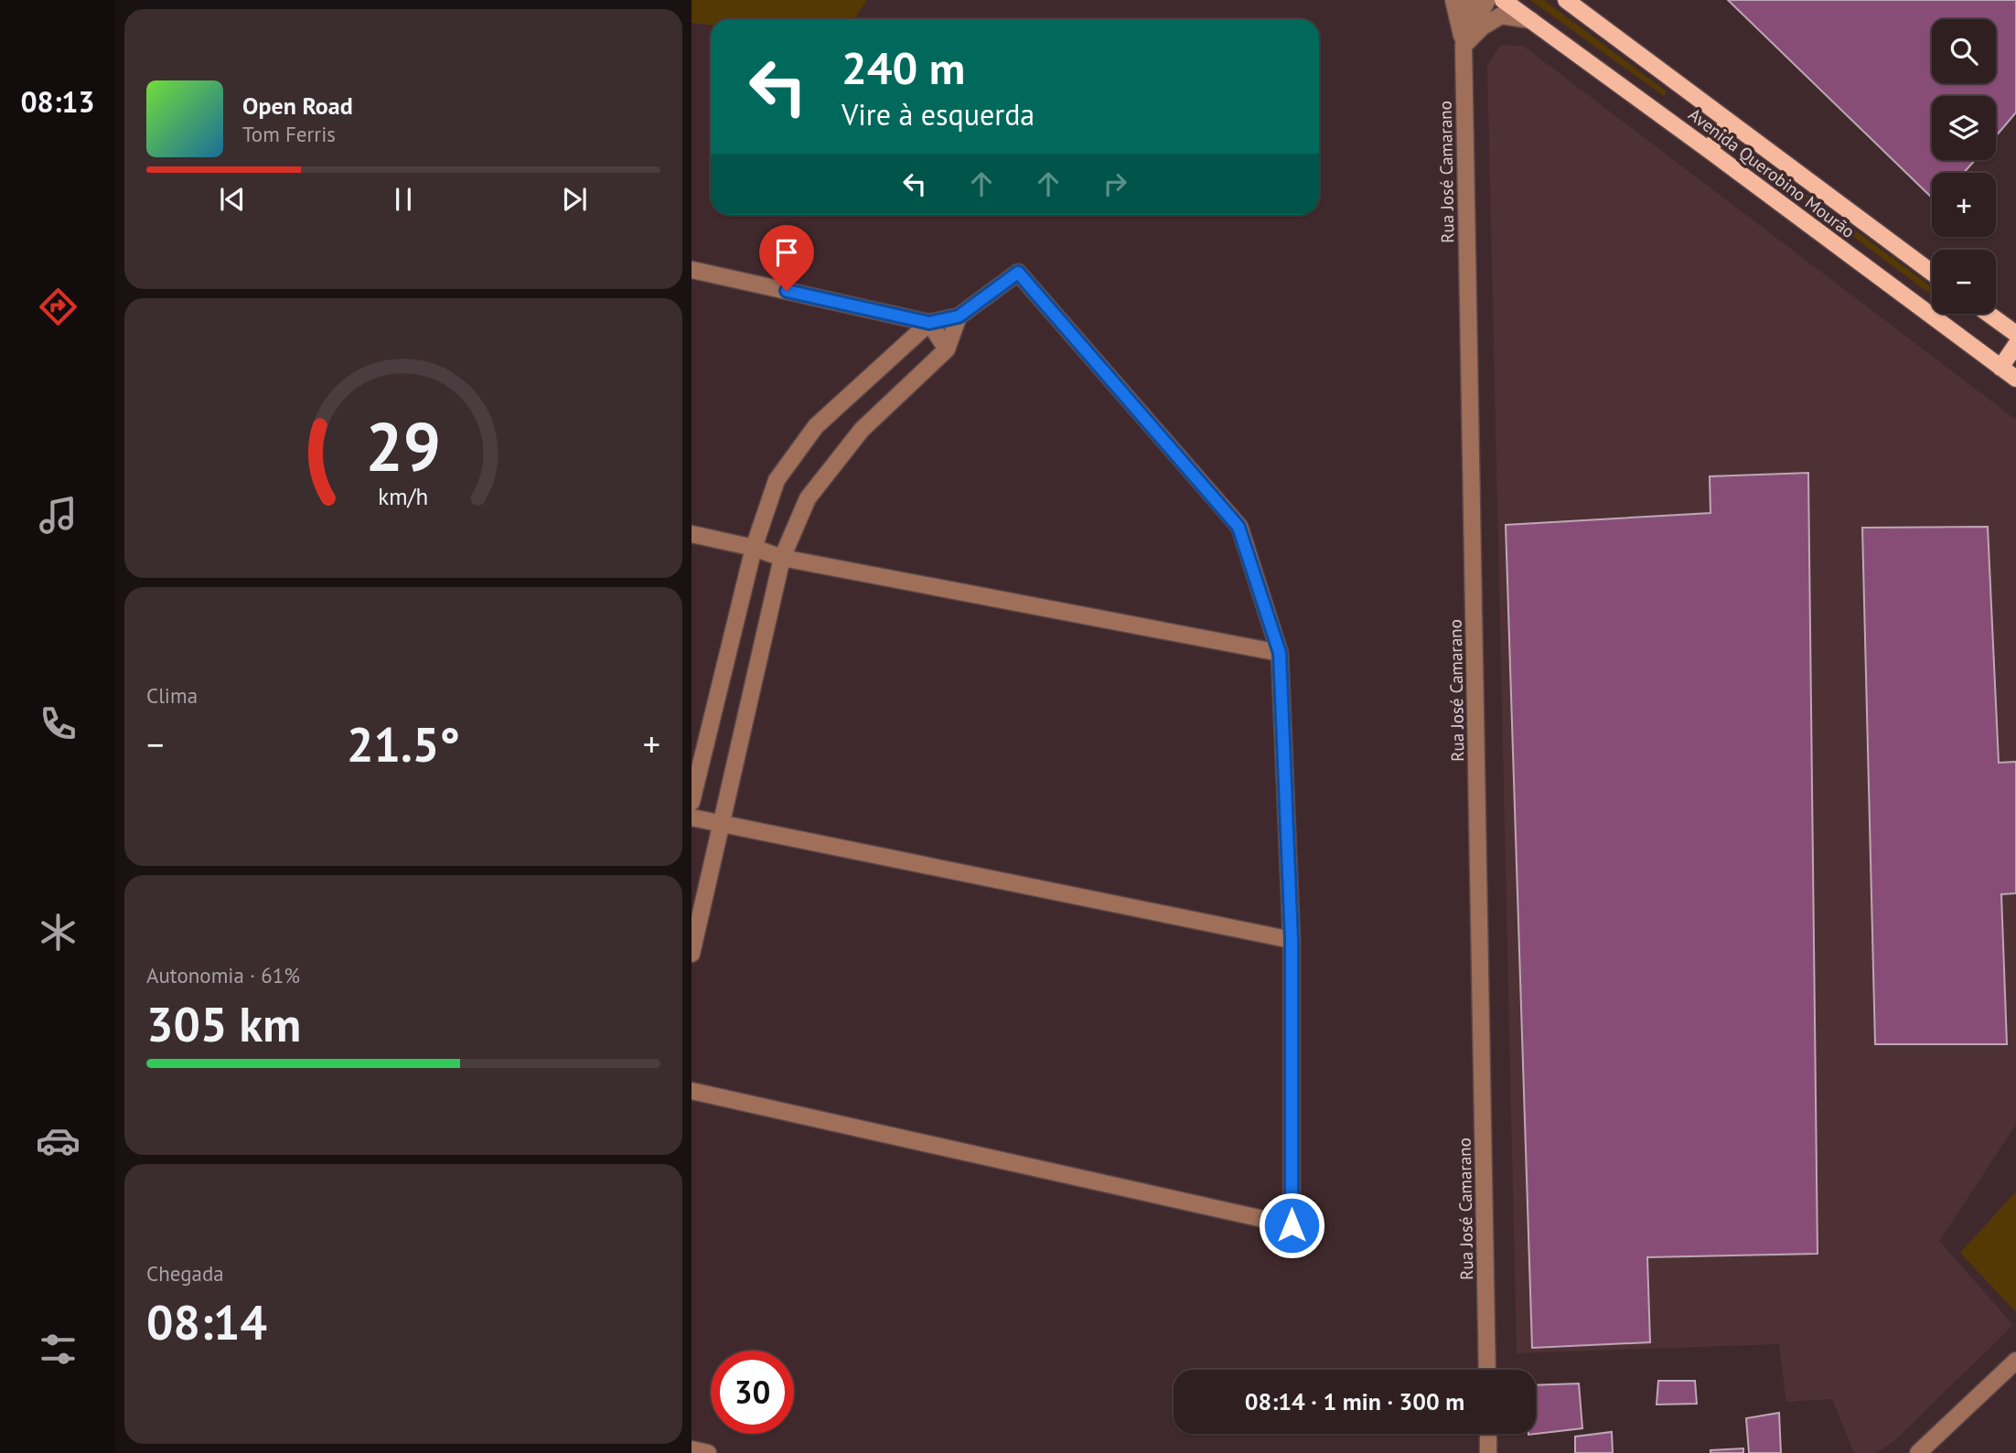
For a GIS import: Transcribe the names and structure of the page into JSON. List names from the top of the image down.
{
  "streets": {
    "main road": ["Avenida Querobino Mourão"],
    "street": ["Rua José Camarano"]
  },
  "page": {
    "tabs": "08:13",
    "map_buttons": ["+", "−"],
    "turn": ["240 m", "Vire à esquerda"],
    "song": ["Open Road", "Tom Ferris"],
    "tile": [
      "Clima",
      ["Autonomia · 61%", "305 km"],
      ["Chegada", "08:14"]
    ],
    "heat": ["−", "21.5°", "+"],
    "limit": "30",
    "trip": "08:14 · 1 min · 300 m",
    "gauge": ["29", "km/h"]
  }
}
